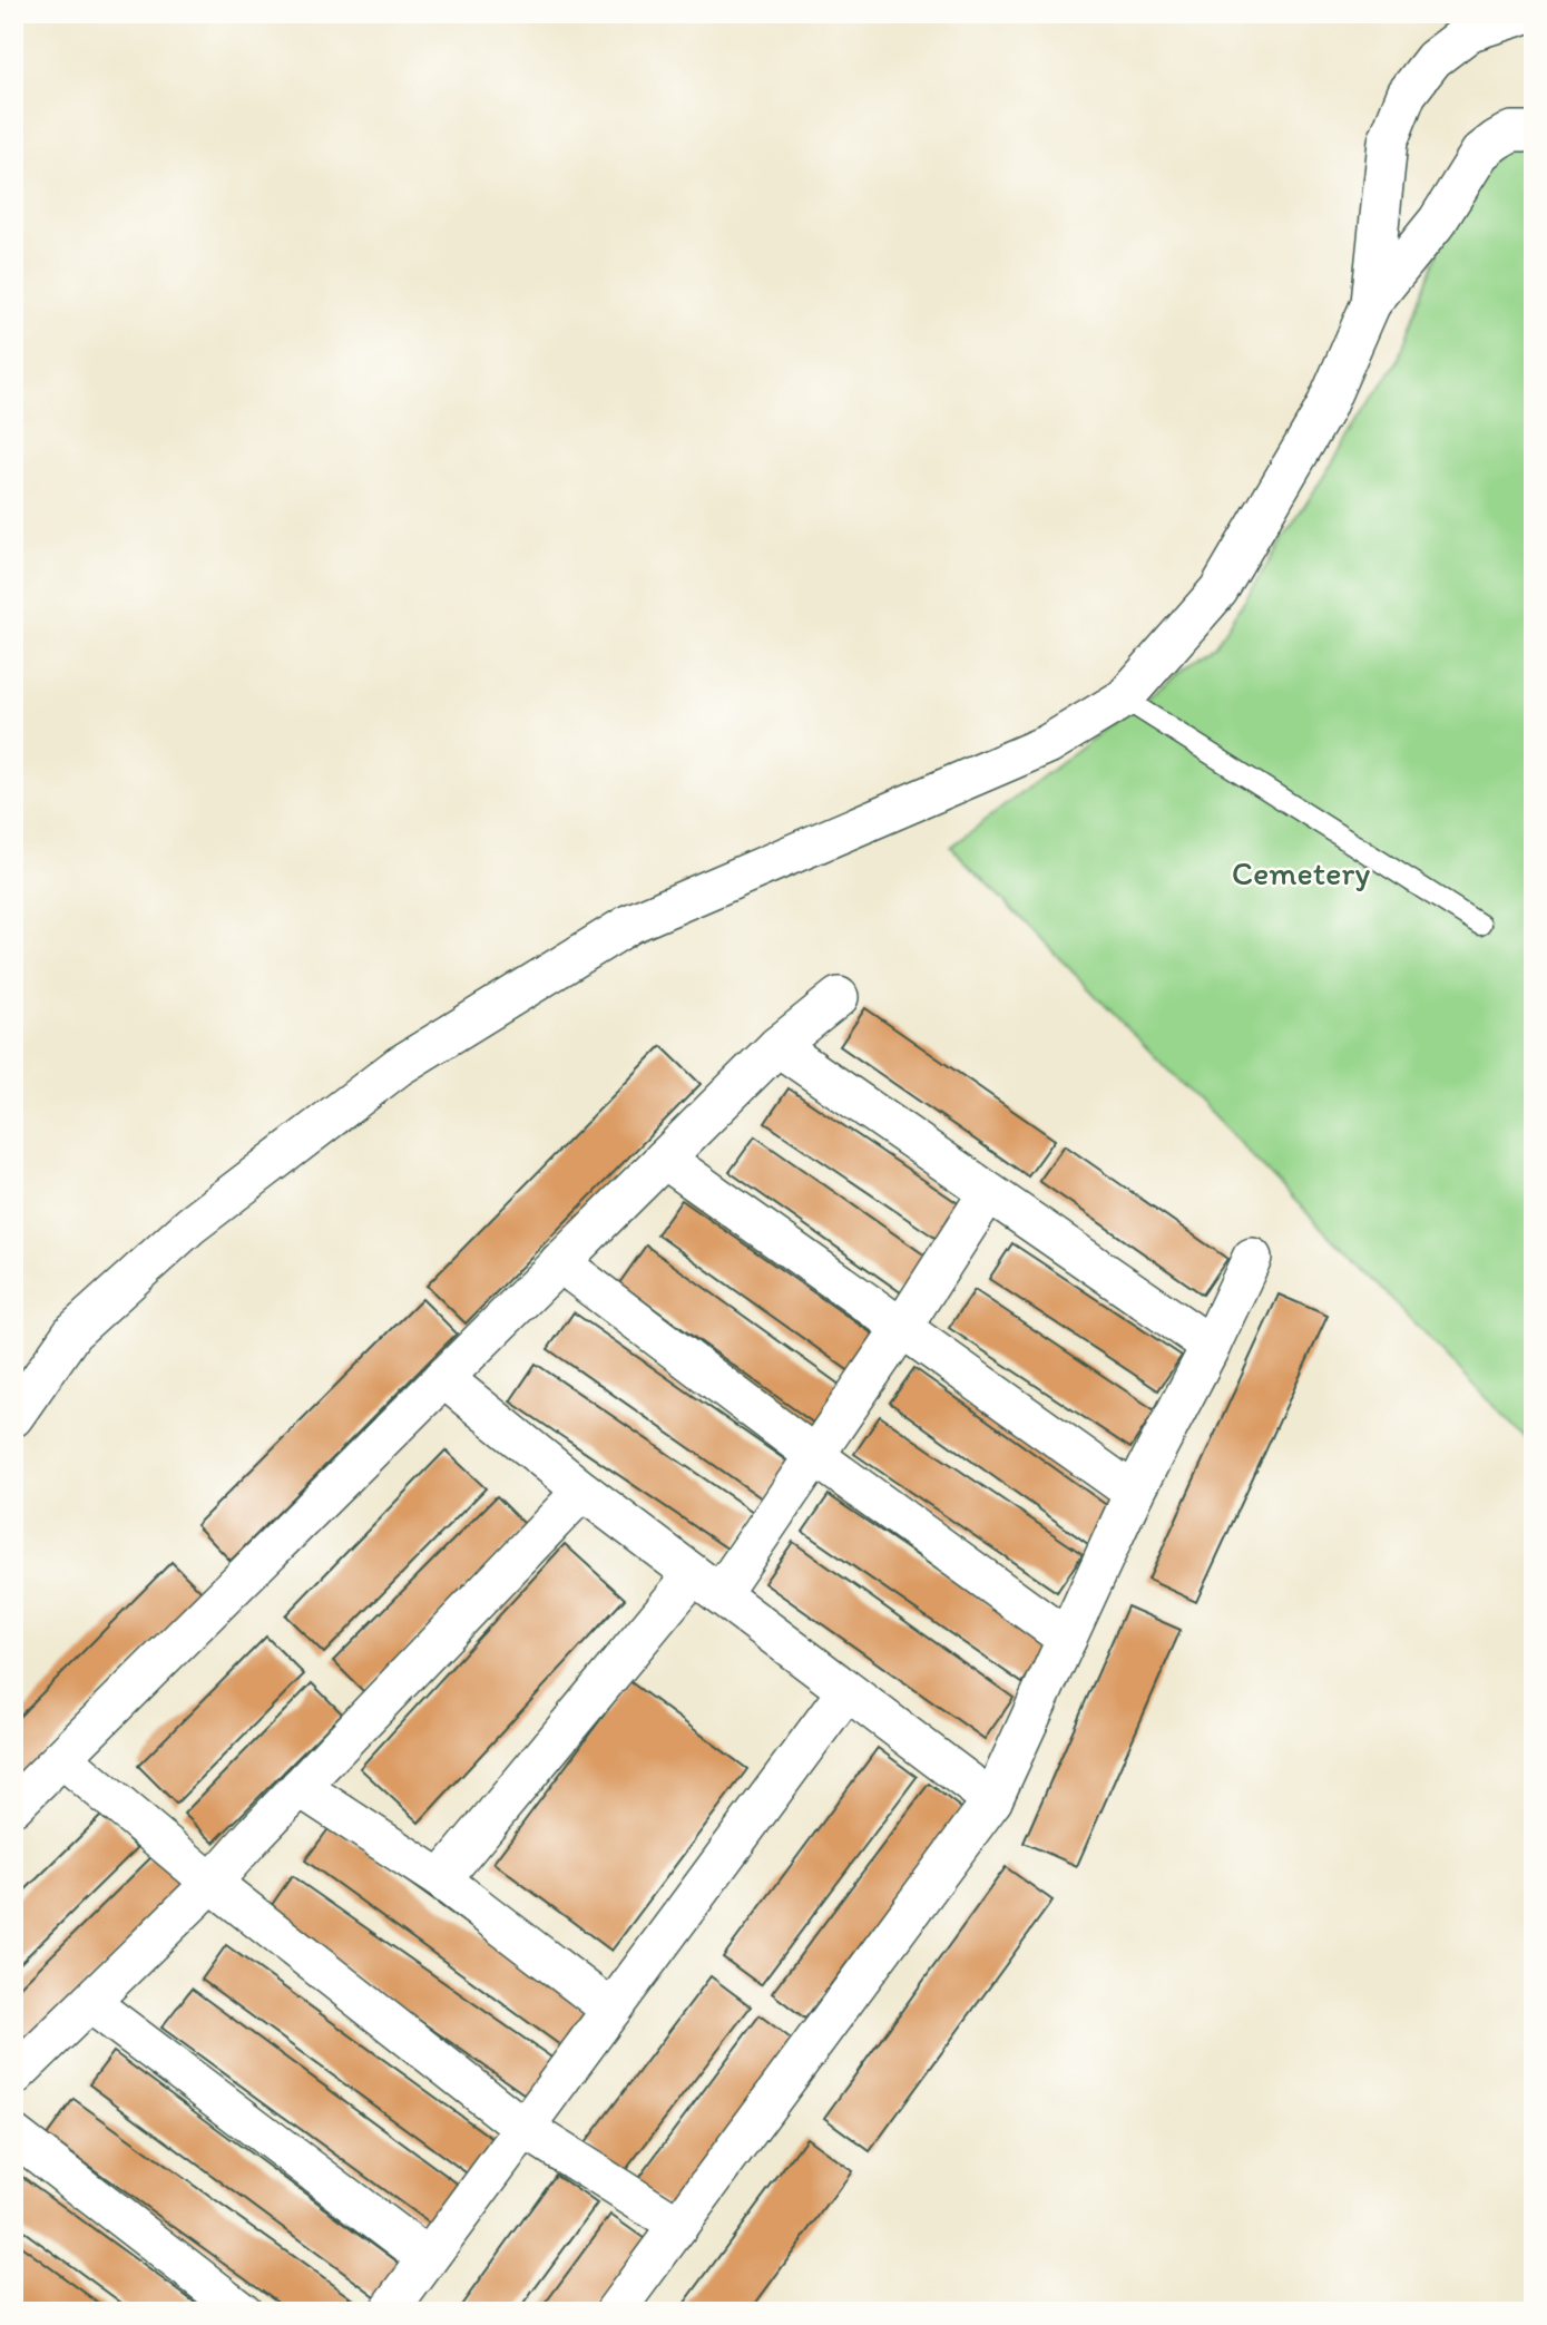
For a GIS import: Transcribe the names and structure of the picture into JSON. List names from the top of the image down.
{
  "parks": ["Cemetery"]
}
